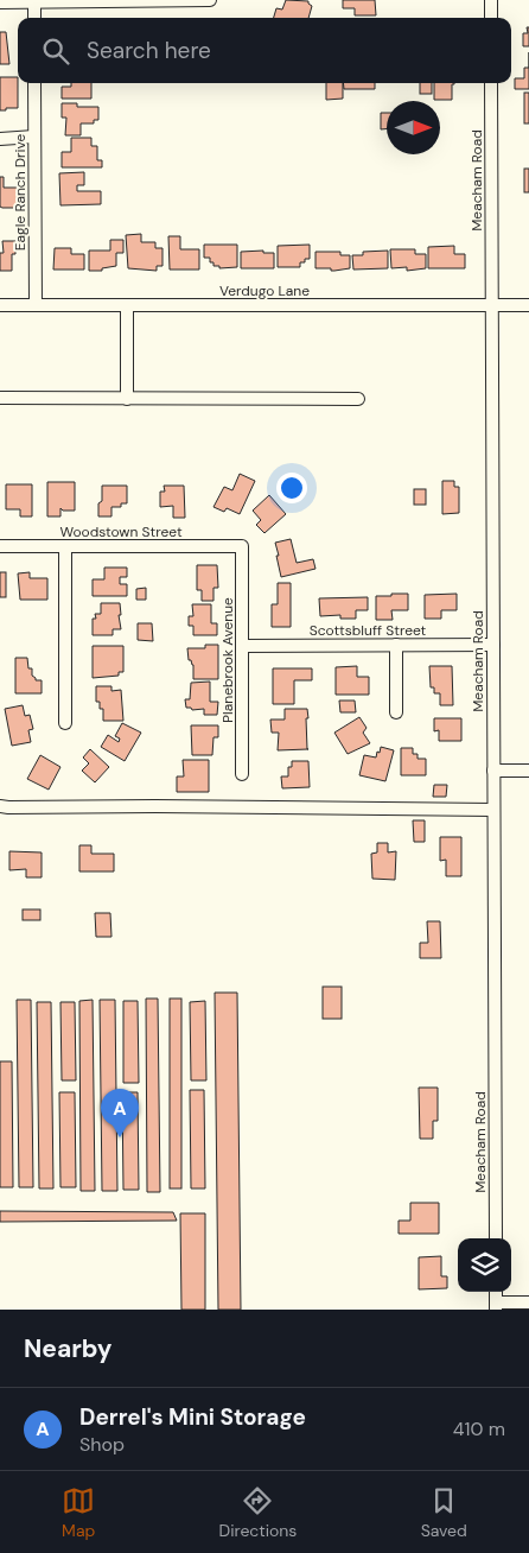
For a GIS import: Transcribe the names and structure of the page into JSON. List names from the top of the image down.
{
  "streets": {
    "street": [
      "Meacham Road",
      "Eagle Ranch Drive",
      "Verdugo Lane",
      "Woodstown Street",
      "Scottsbluff Street",
      "Planebrook Avenue"
    ]
  },
  "crossings": [
    ["Meacham Road", "Verdugo Lane"],
    ["Meacham Road", "Scottsbluff Street"],
    ["Eagle Ranch Drive", "Verdugo Lane"],
    ["Woodstown Street", "Planebrook Avenue"],
    ["Scottsbluff Street", "Planebrook Avenue"]
  ],
  "north": "right",
  "page": {
    "search": "Search here",
    "pins": "A",
    "heading": "Nearby",
    "list": [
      {
        "mark": "A",
        "name": "Derrel's Mini Storage",
        "note": "Shop",
        "value": "410 m"
      }
    ],
    "nav": ["Map", "Directions", "Saved"]
  }
}
